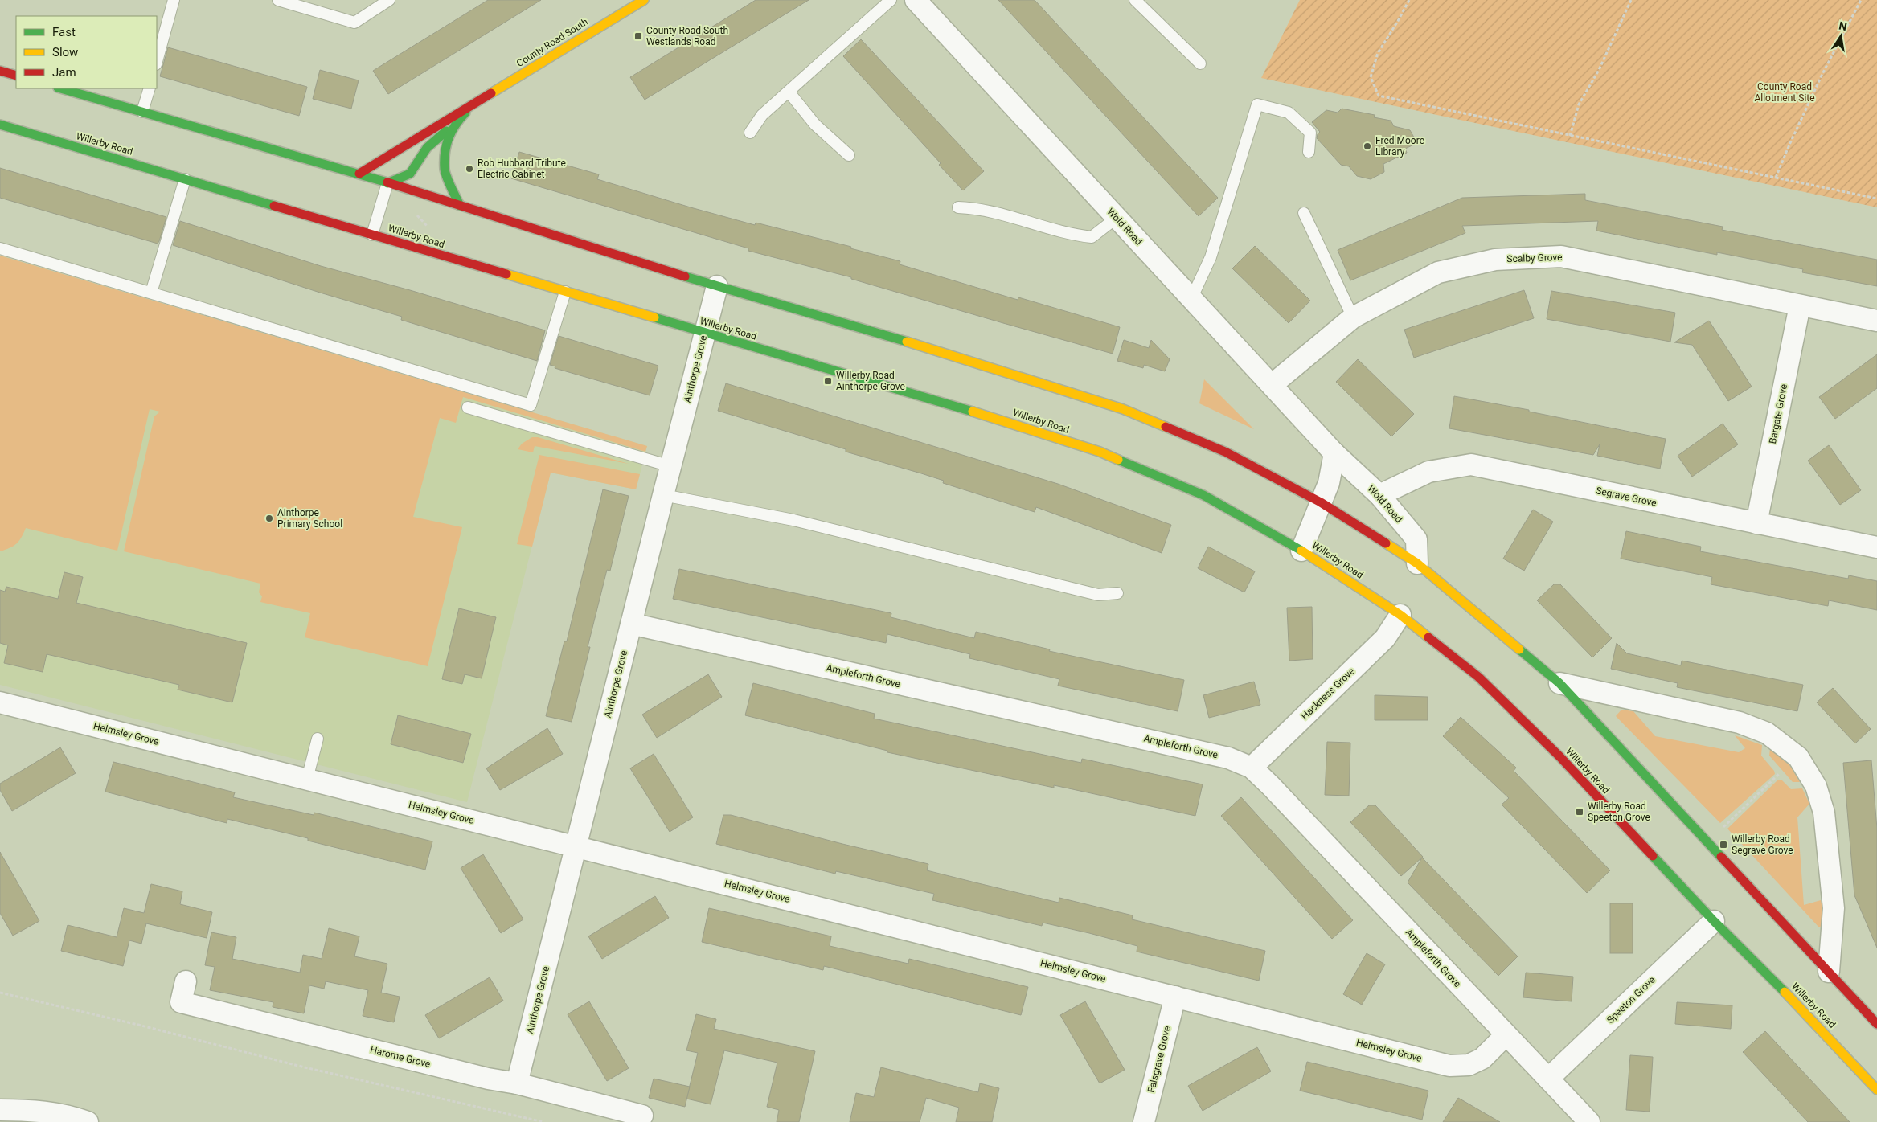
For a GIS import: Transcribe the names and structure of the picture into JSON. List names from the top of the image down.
{
  "streets": {
    "street": [
      "County Road South",
      "Willerby Road",
      "Wold Road",
      "Scalby Grove",
      "Ainthorpe Grove",
      "Bargate Grove",
      "Segrave Grove",
      "Ampleforth Grove",
      "Hackness Grove",
      "Helmsley Grove",
      "Speeton Grove",
      "Harome Grove",
      "Falsgrave Grove"
    ]
  },
  "crossings": [
    ["Willerby Road", "Ainthorpe Grove"],
    ["Willerby Road", "Hackness Grove"],
    ["Willerby Road", "Speeton Grove"],
    ["Wold Road", "Scalby Grove"],
    ["Wold Road", "Segrave Grove"],
    ["Scalby Grove", "Bargate Grove"],
    ["Ainthorpe Grove", "Ampleforth Grove"],
    ["Ainthorpe Grove", "Helmsley Grove"],
    ["Ainthorpe Grove", "Harome Grove"],
    ["Bargate Grove", "Segrave Grove"],
    ["Ampleforth Grove", "Hackness Grove"],
    ["Ampleforth Grove", "Helmsley Grove"],
    ["Ampleforth Grove", "Speeton Grove"],
    ["Helmsley Grove", "Falsgrave Grove"]
  ],
  "parks": ["County Road Allotment Site"],
  "places": {
    "transit": [
      "County Road South Westlands Road",
      "Willerby Road Ainthorpe Grove",
      "Willerby Road Speeton Grove",
      "Willerby Road Segrave Grove"
    ],
    "other": ["Fred Moore Library", "Rob Hubbard Tribute Electric Cabinet", "Ainthorpe Primary School"]
  },
  "legend": ["Fast", "Slow", "Jam"],
  "north": "top"
}
